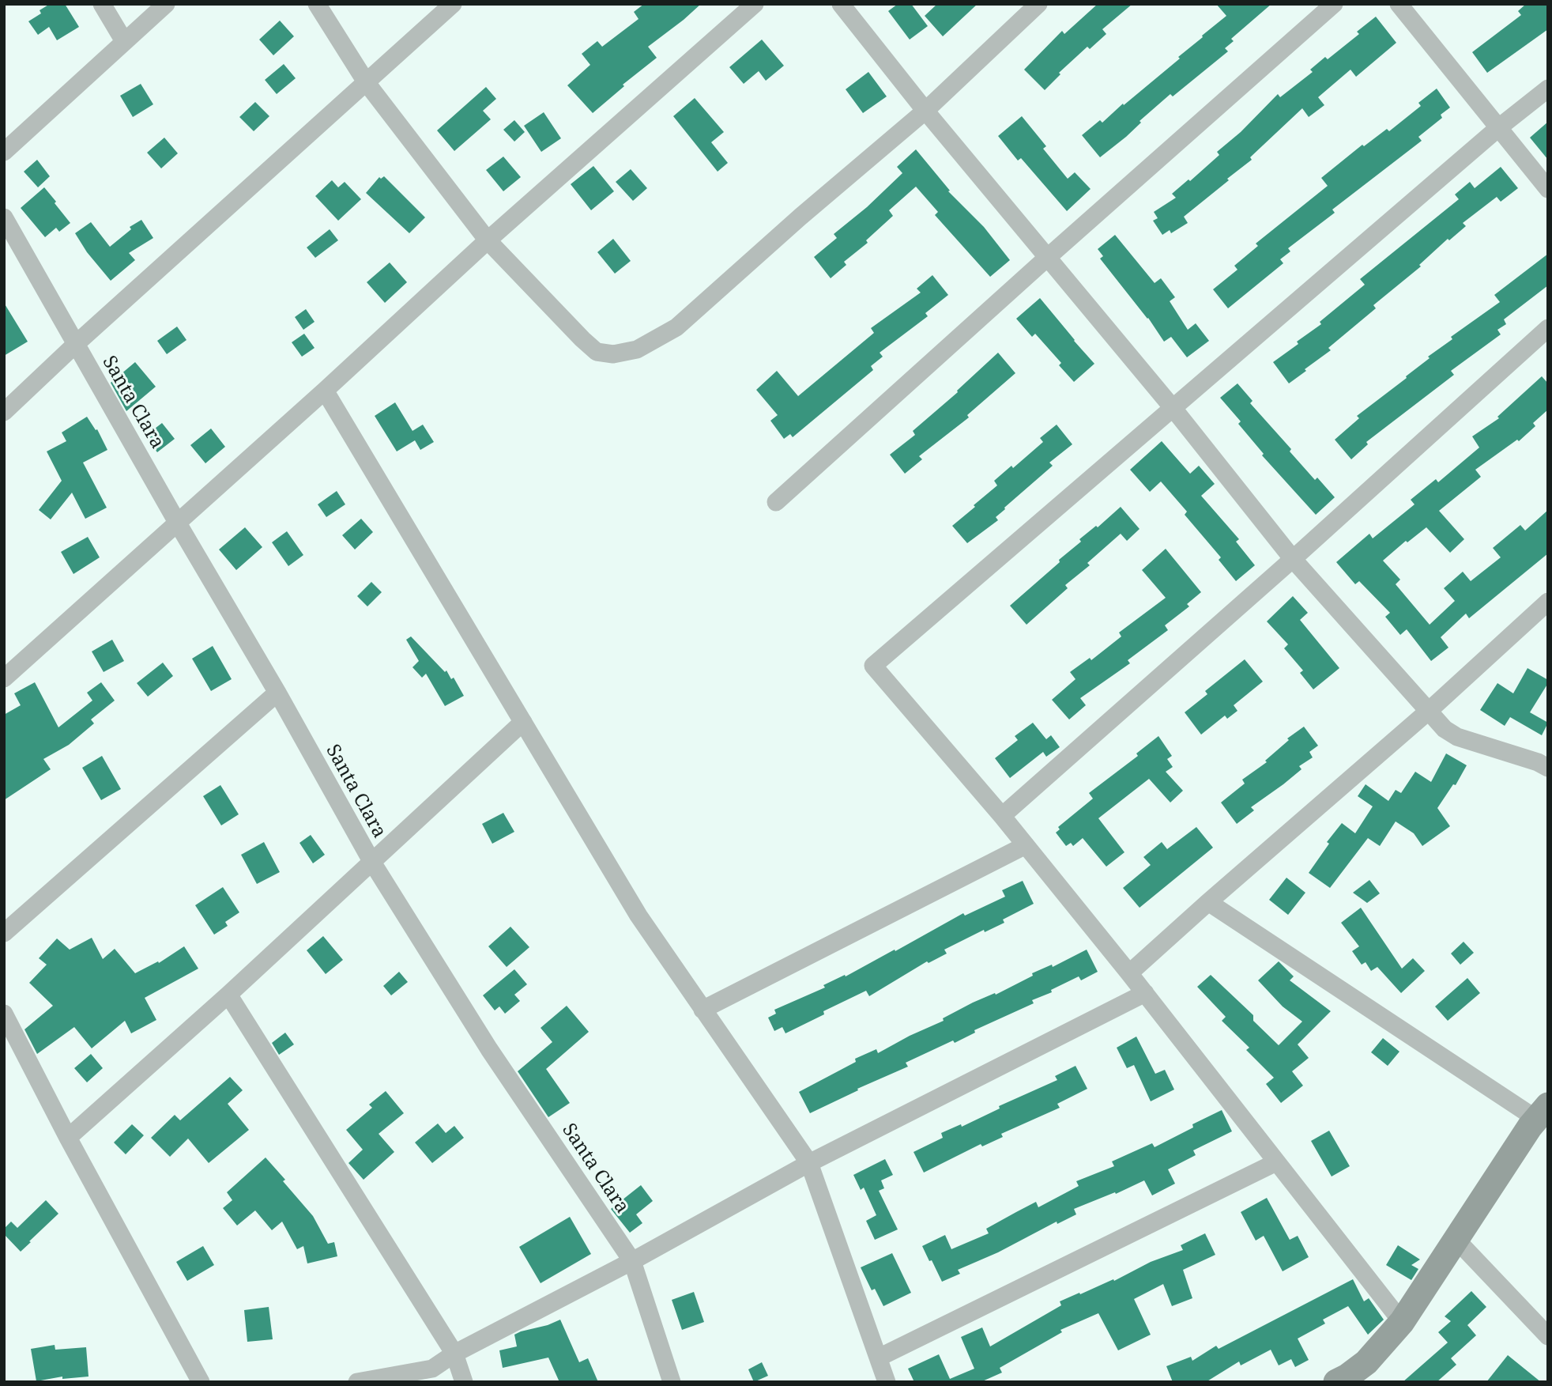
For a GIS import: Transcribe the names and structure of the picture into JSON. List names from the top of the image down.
{
  "streets": {
    "street": ["Santa Clara"]
  }
}
